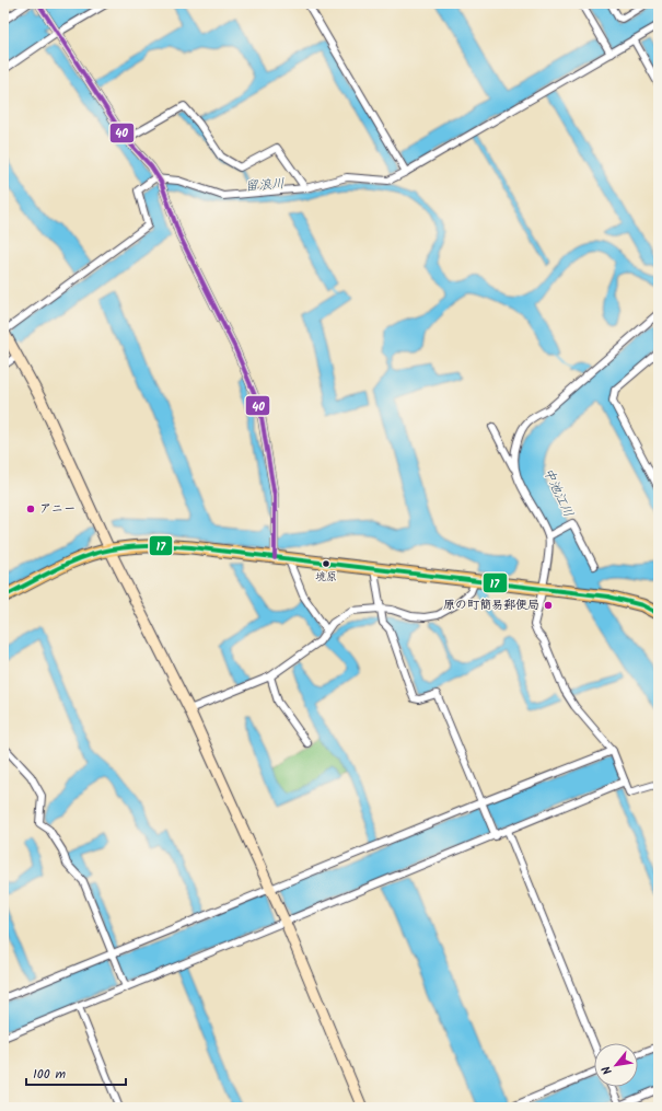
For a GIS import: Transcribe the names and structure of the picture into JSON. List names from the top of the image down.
{
  "water": ["留浪川", "中池江川"],
  "places": ["アニー", "境原", "原の町簡易郵便局"],
  "lines": ["transit line 40", "transit line 17"],
  "scale_bar": "100 m",
  "north": "bottom left"
}
